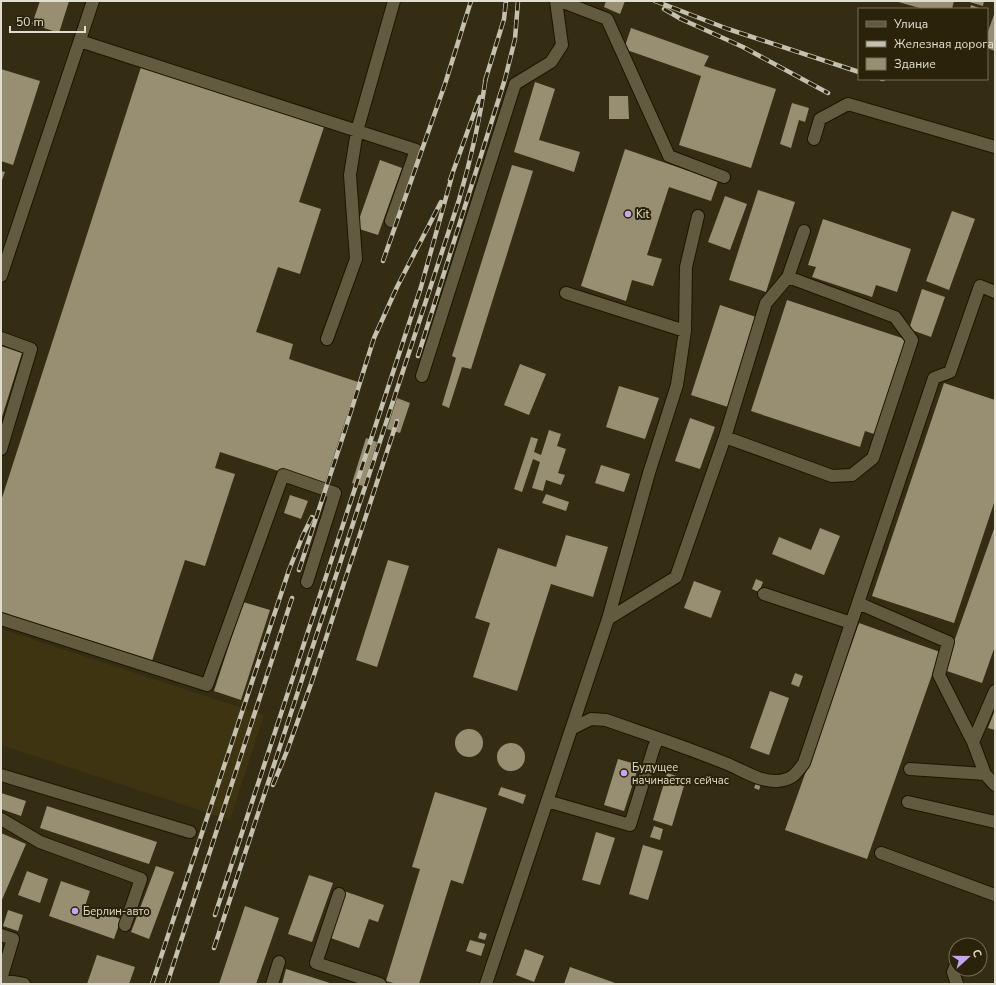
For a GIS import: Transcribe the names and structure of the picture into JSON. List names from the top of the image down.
{
  "places": ["Kit", "Будущее начинается сейчас", "Берлин-авто"],
  "legend": ["Улица", "Железная дорога", "Здание"],
  "scale_bar": "50 m",
  "north": "right"
}
